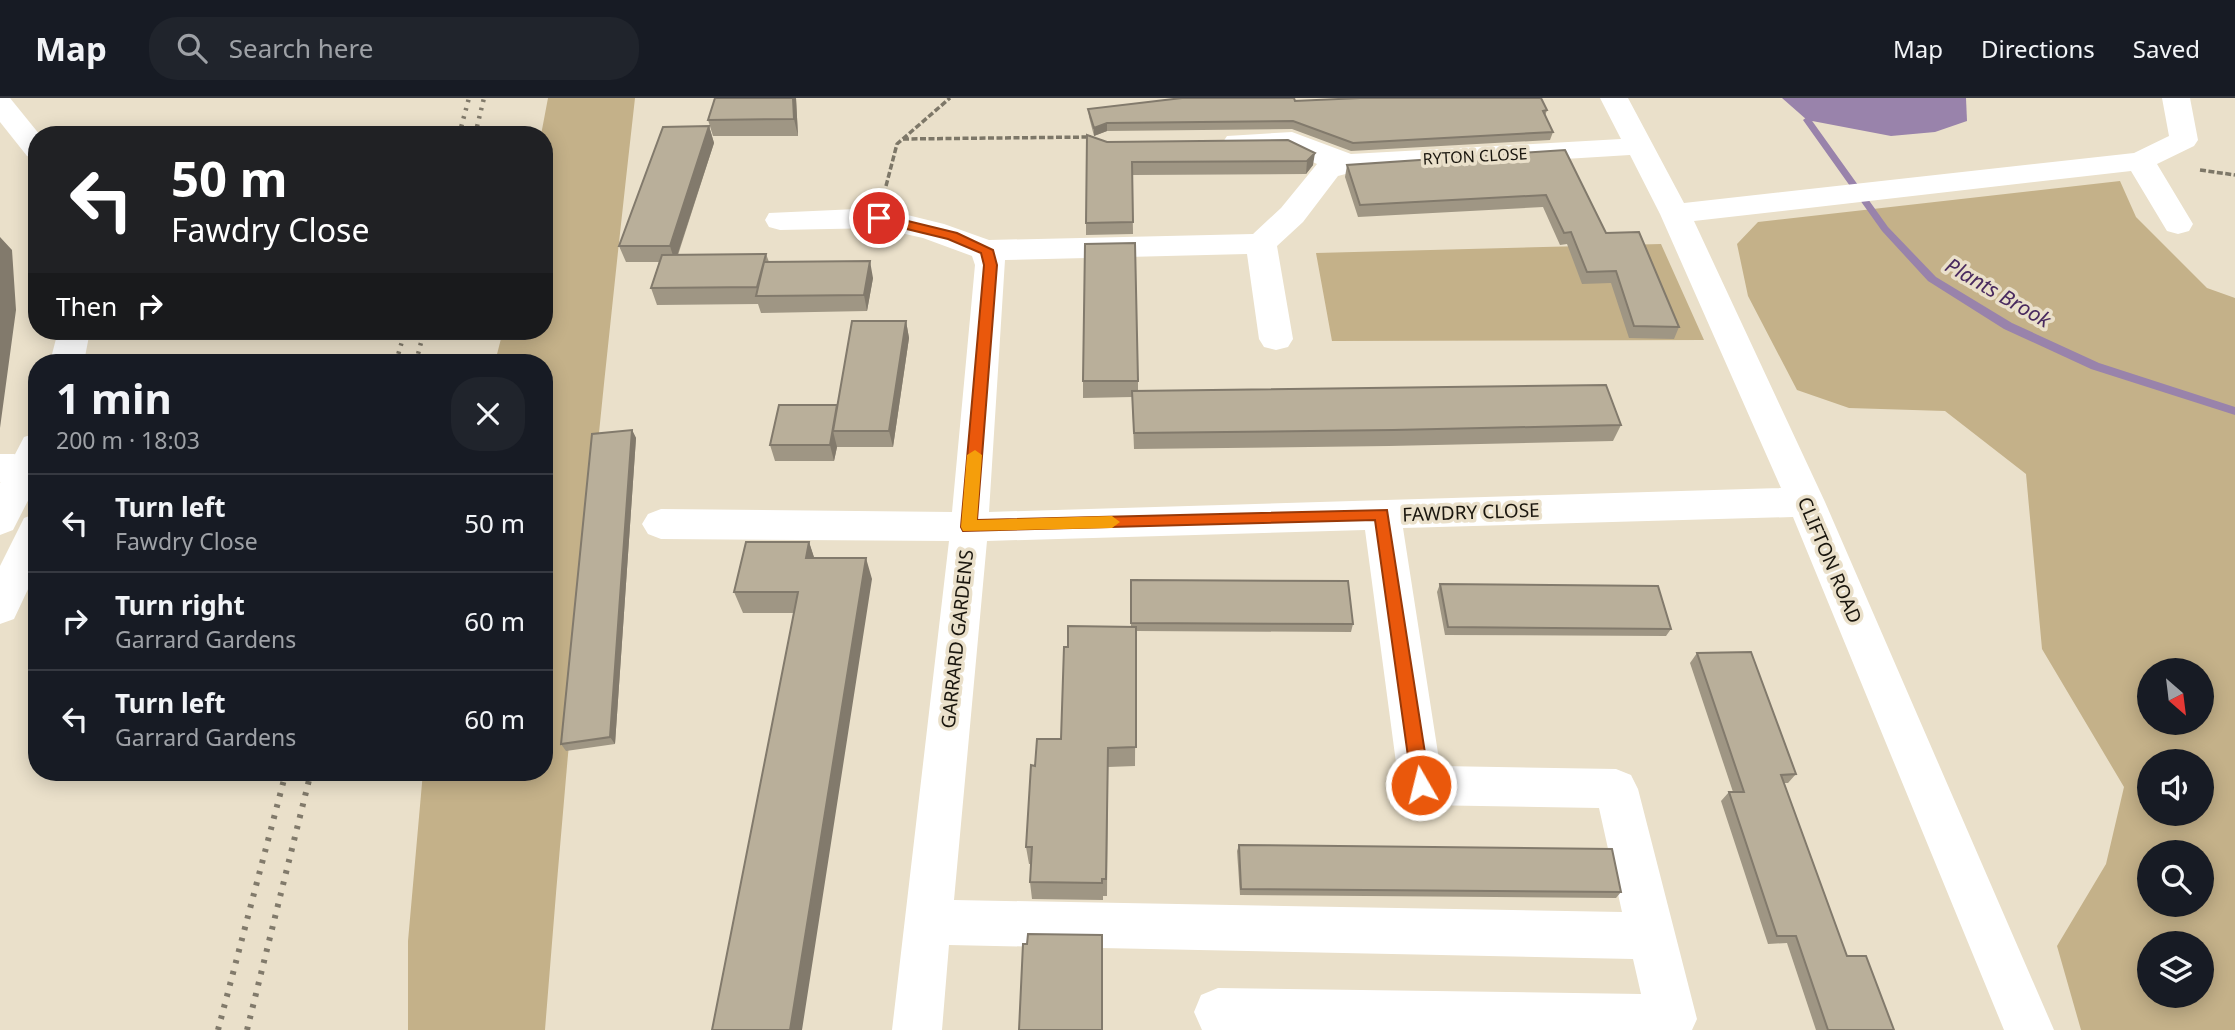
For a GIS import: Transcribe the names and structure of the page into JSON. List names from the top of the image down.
{
  "streets": {
    "street": [
      "RYTON CLOSE",
      "FAWDRY CLOSE",
      "CLIFTON ROAD",
      "GARRARD GARDENS"
    ]
  },
  "crossings": [
    ["RYTON CLOSE", "CLIFTON ROAD"],
    ["FAWDRY CLOSE", "CLIFTON ROAD"],
    ["FAWDRY CLOSE", "GARRARD GARDENS"]
  ],
  "water": ["Plants Brook"],
  "north": "bottom right",
  "page": {
    "header": "Map",
    "search": "Search here",
    "nav": ["Map", "Directions", "Saved"],
    "turn": ["50 m", "Fawdry Close"],
    "then": "Then",
    "heading": ["1 min", "200 m · 18:03"],
    "list": [
      {
        "name": "Turn left",
        "note": "Fawdry Close",
        "value": "50 m"
      },
      {
        "name": "Turn right",
        "note": "Garrard Gardens",
        "value": "60 m"
      },
      {
        "name": "Turn left",
        "note": "Garrard Gardens",
        "value": "60 m"
      }
    ]
  }
}
